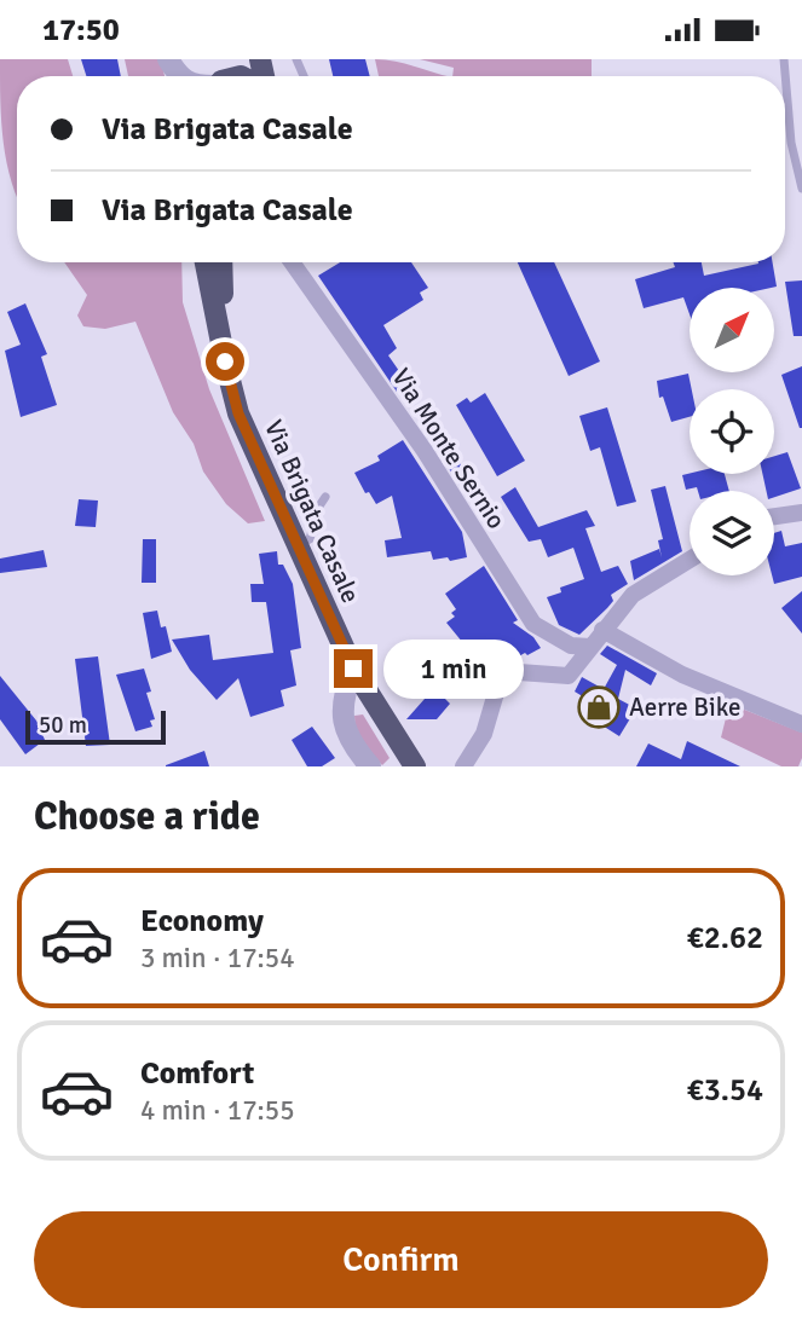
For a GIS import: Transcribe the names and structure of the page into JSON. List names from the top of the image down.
{
  "streets": {
    "main road": ["Via Brigata Casale"],
    "street": ["Via Monte Sernio"]
  },
  "places": {
    "shop": ["Aerre Bike"]
  },
  "scale_bar": "50 m",
  "north": "top right",
  "page": {
    "status": "17:50",
    "banner": ["Via Brigata Casale", "Via Brigata Casale"],
    "bubble": "1 min",
    "scale": "50 m",
    "heading": "Choose a ride",
    "list": [
      {
        "name": "Economy",
        "note": "3 min · 17:54",
        "value": "€2.62"
      },
      {
        "name": "Comfort",
        "note": "4 min · 17:55",
        "value": "€3.54"
      }
    ],
    "buttons": "Confirm"
  }
}
